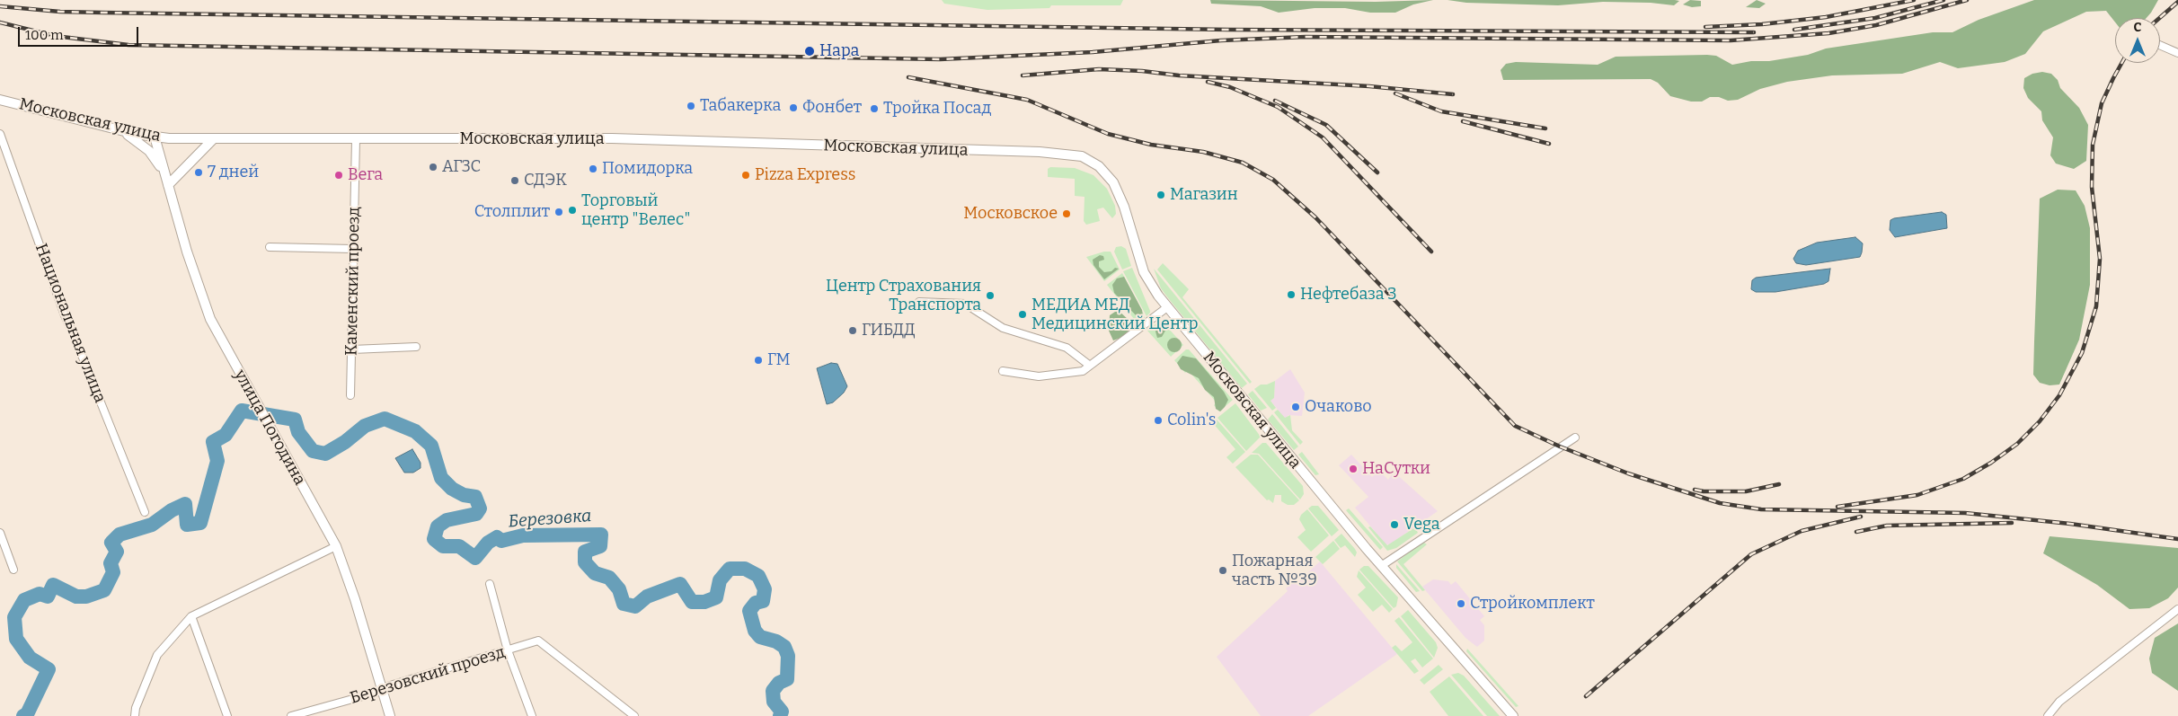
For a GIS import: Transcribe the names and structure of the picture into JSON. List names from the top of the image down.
{
  "streets": {
    "main road": ["Московская улица", "улица Погодина"],
    "street": ["Каменский проезд", "Национальная улица", "Березовский проезд"]
  },
  "crossings": [
    ["Московская улица", "Каменский проезд"],
    ["Московская улица", "улица Погодина"],
    ["улица Погодина", "Березовский проезд"]
  ],
  "water": ["Березовка"],
  "places": [
    "Нара",
    "Табакерка",
    "Фонбет",
    "Тройка Посад",
    "АГЗС",
    "Помидорка",
    "7 дней",
    "Вега",
    "Pizza Express",
    "СДЭК",
    "Магазин",
    "Торговый центр \"Велес\"",
    "Столплит",
    "Московское",
    "Нефтебаза 3",
    "Центр Страхования Транспорта",
    "МЕДИА МЕД Медицинский Центр",
    "ГИБДД",
    "ГМ",
    "Очаково",
    "Colin's",
    "НаСутки",
    "Vega",
    "Пожарная часть №39",
    "Стройкомплект"
  ],
  "scale_bar": "100 m",
  "north": "top"
}
